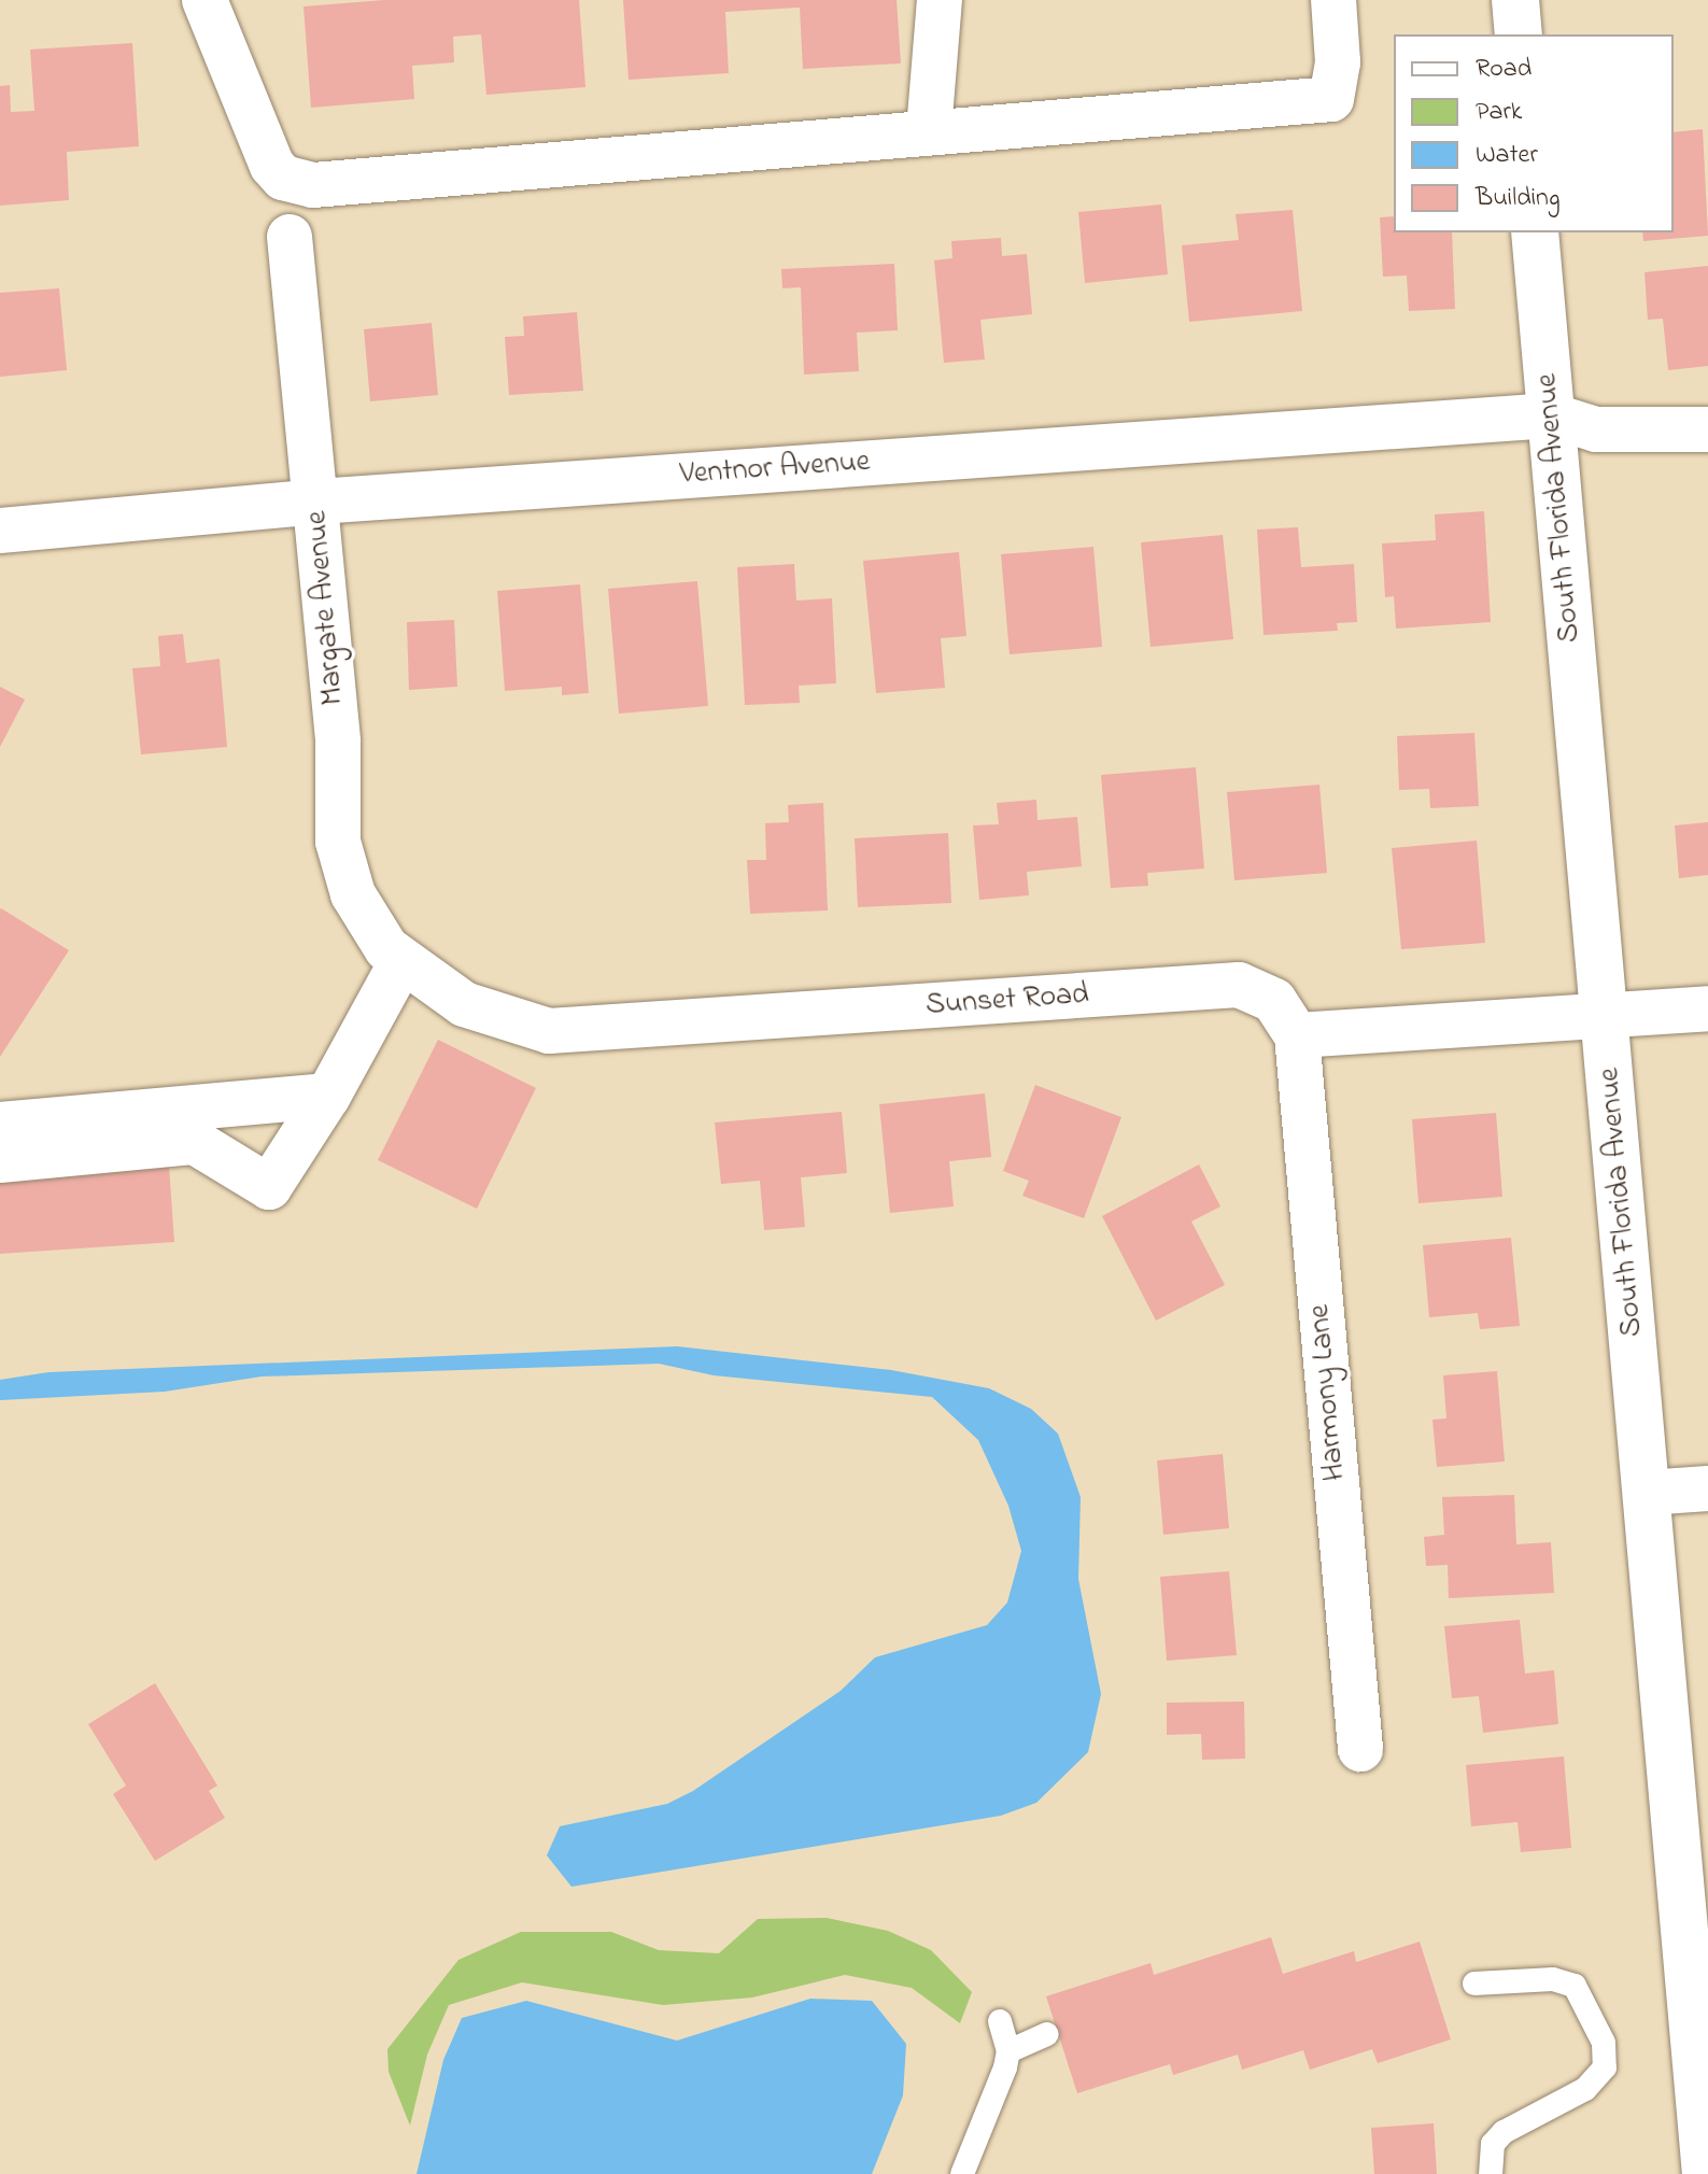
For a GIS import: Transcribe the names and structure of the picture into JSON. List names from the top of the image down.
{
  "streets": {
    "street": [
      "Ventnor Avenue",
      "South Florida Avenue",
      "Margate Avenue",
      "Sunset Road",
      "Harmony Lane"
    ]
  },
  "crossings": [
    ["Ventnor Avenue", "South Florida Avenue"],
    ["Ventnor Avenue", "Margate Avenue"],
    ["Margate Avenue", "Sunset Road"],
    ["Sunset Road", "Harmony Lane"]
  ],
  "legend": [
    "Road",
    "Park",
    "Water",
    "Building"
  ]
}
